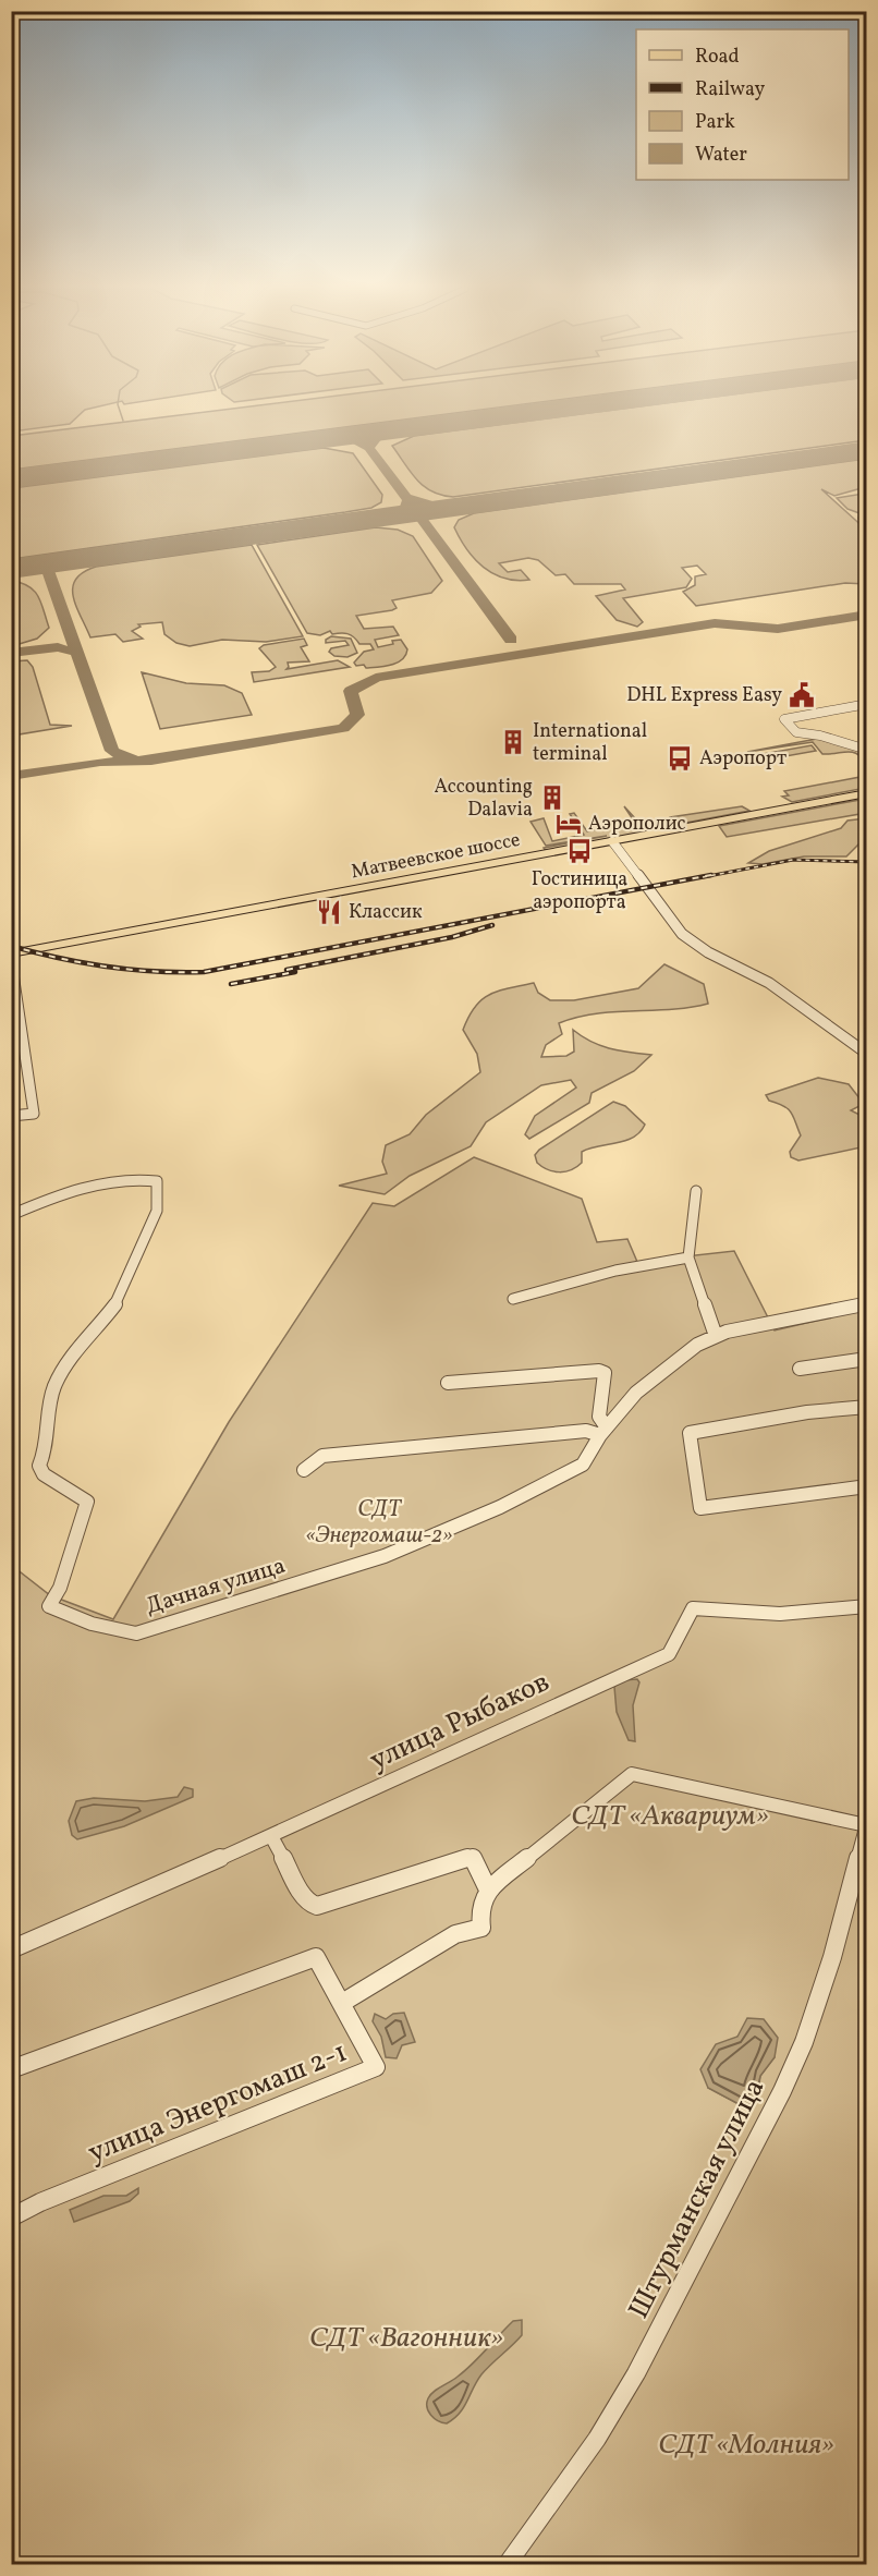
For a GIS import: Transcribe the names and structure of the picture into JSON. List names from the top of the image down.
{
  "streets": {
    "main road": ["Матвеевское шоссе"],
    "street": [
      "Дачная улица",
      "улица Рыбаков",
      "улица Энергомаш 2-1",
      "Штурманская улица"
    ]
  },
  "parks": [
    "СДТ «Энергомаш-2»",
    "СДТ «Аквариум»",
    "СДТ «Вагонник»",
    "СДТ «Молния»"
  ],
  "places": {
    "public building": ["DHL Express Easy"],
    "building": ["International terminal", "Accounting Dalavia"],
    "bus stop": ["Аэропорт", "Гостиница аэропорта"],
    "hotel": ["Аэрополис"],
    "restaurant": ["Классик"]
  },
  "legend": [
    "Road",
    "Railway",
    "Park",
    "Water"
  ]
}
